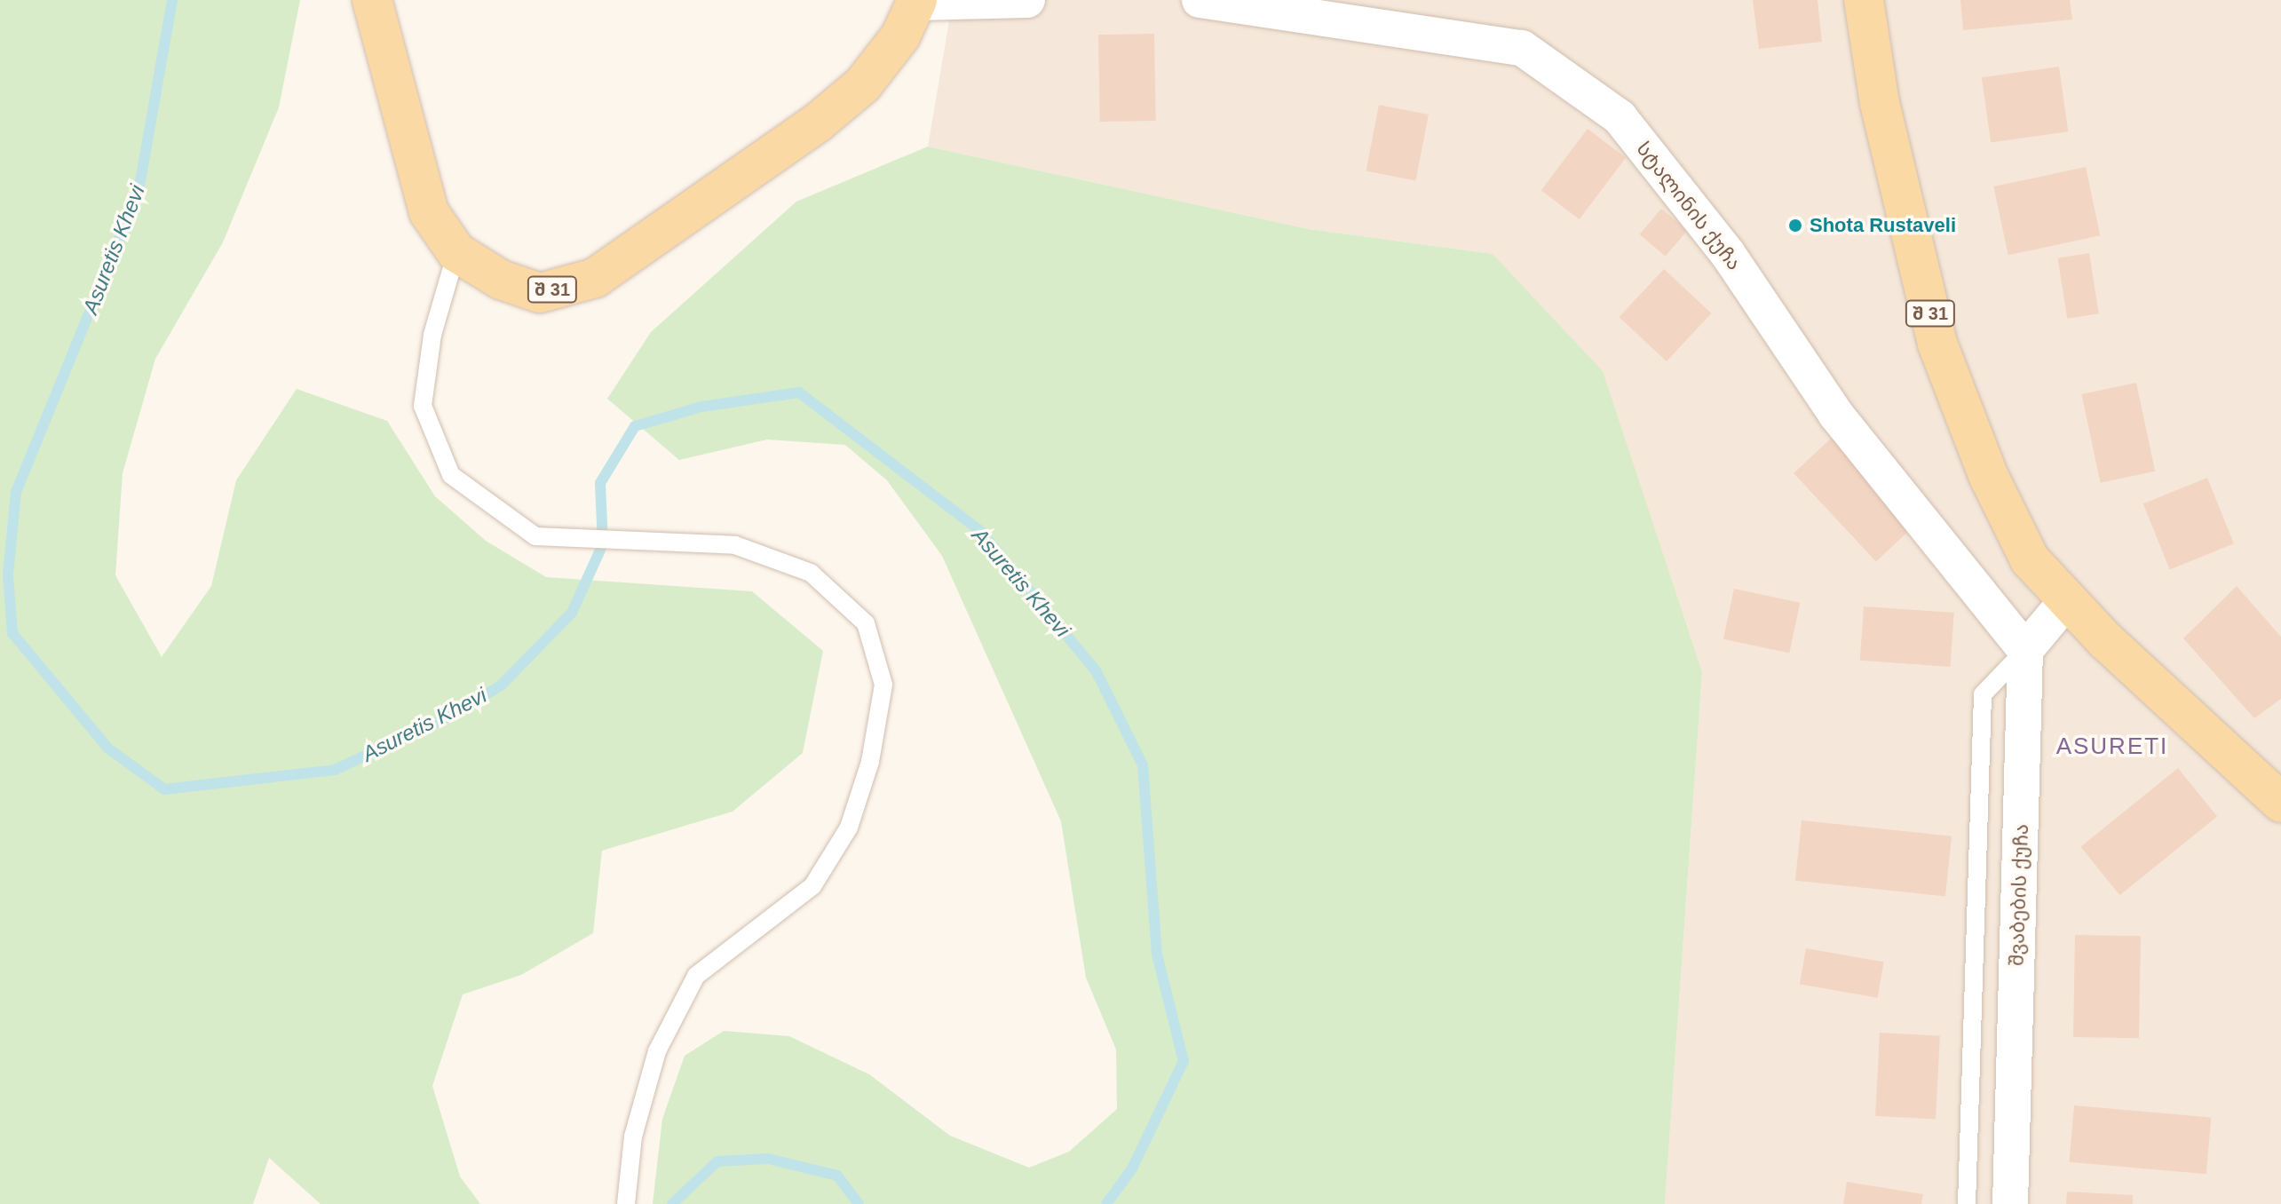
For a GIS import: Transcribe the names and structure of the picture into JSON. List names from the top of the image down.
{
  "streets": {
    "main road": ["შ 31"],
    "street": ["სტალინის ქუჩა", "შვაბების ქუჩა"]
  },
  "crossings": [
    ["სტალინის ქუჩა", "შვაბების ქუჩა"]
  ],
  "districts": ["ASURETI"],
  "water": ["Asuretis Khevi"],
  "places": ["Shota Rustaveli"]
}
